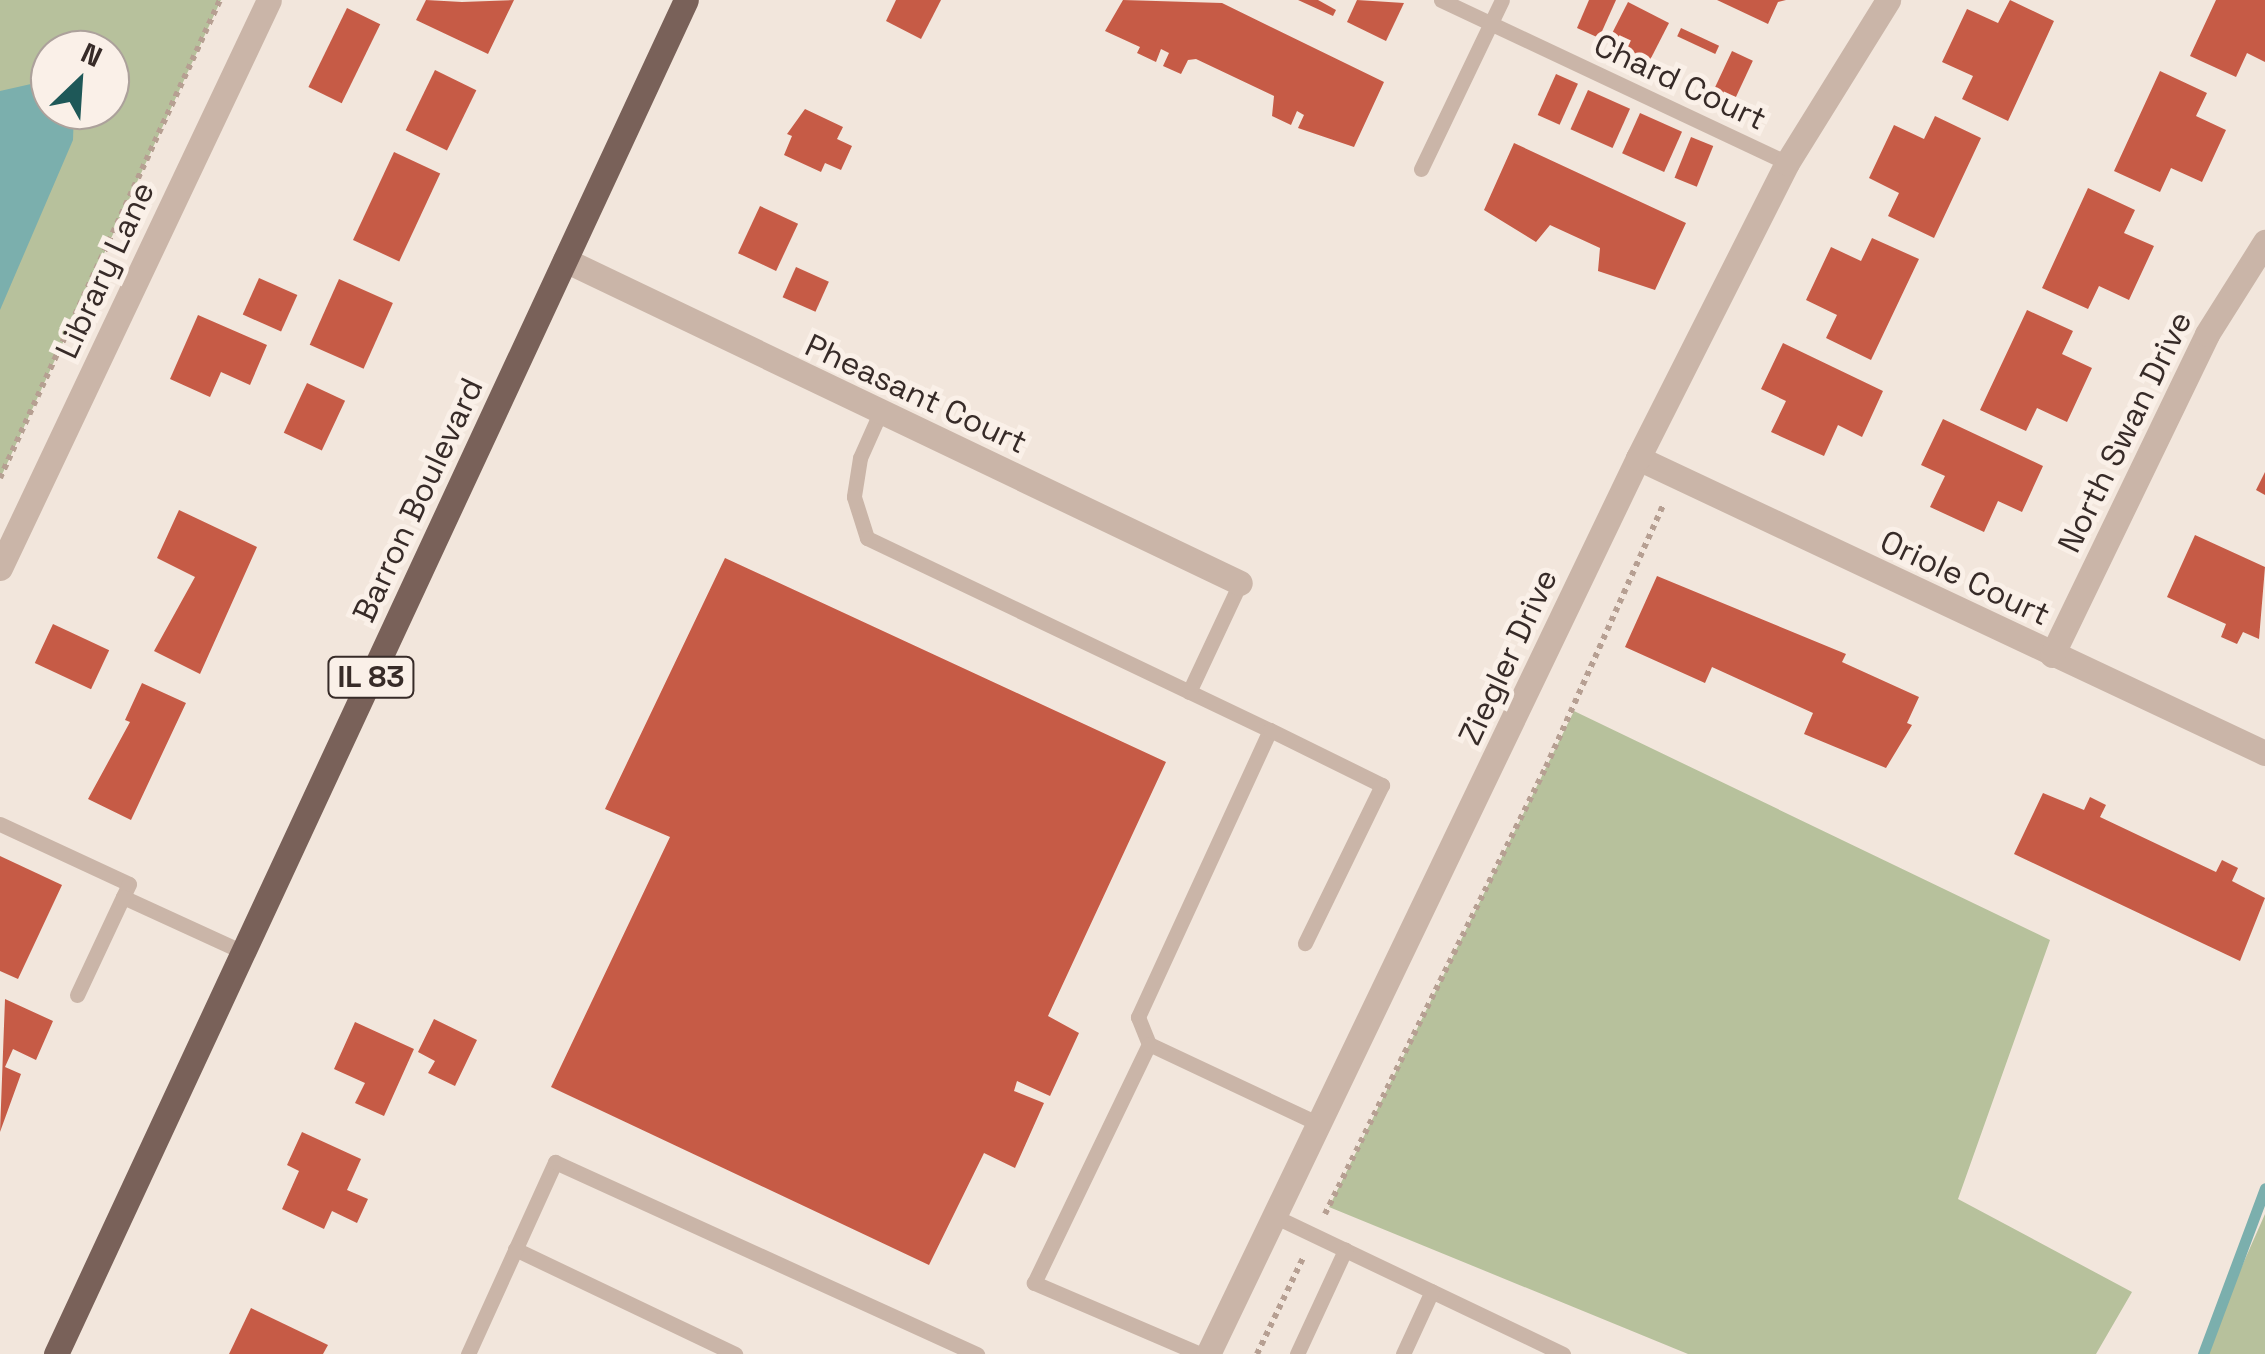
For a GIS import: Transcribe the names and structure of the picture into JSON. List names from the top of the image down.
{
  "streets": {
    "main road": ["Barron Boulevard", "IL 83"],
    "street": [
      "Library Lane",
      "Pheasant Court",
      "North Swan Drive",
      "Oriole Court",
      "Ziegler Drive"
    ],
    "lane": ["Chard Court"]
  },
  "crossings": [
    ["Chard Court", "Ziegler Drive"],
    ["Pheasant Court", "Barron Boulevard"],
    ["North Swan Drive", "Oriole Court"],
    ["Oriole Court", "Ziegler Drive"]
  ],
  "north": "top right"
}
